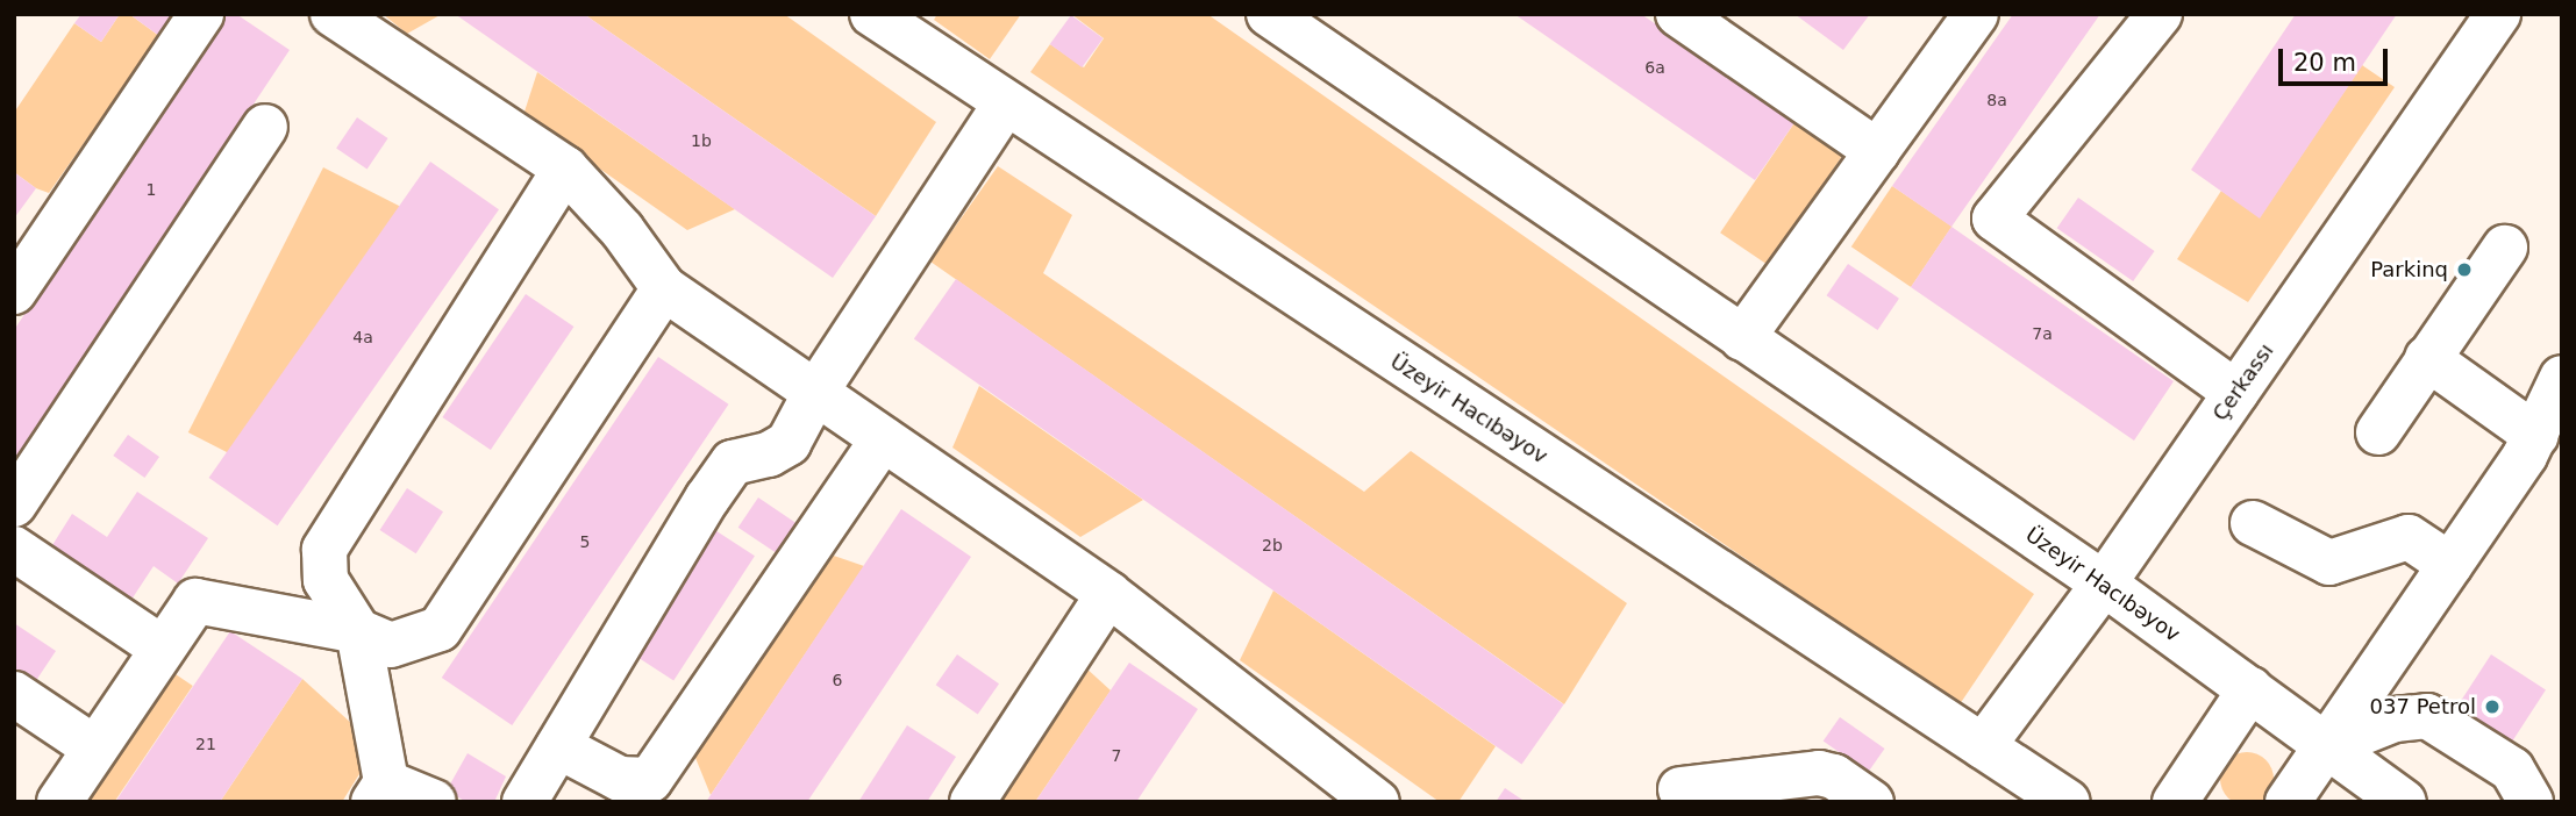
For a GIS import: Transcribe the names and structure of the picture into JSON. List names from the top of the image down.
{
  "streets": {
    "street": ["Çerkassı", "Üzeyir Hacıbəyov"]
  },
  "crossings": [
    ["Çerkassı", "Üzeyir Hacıbəyov"]
  ],
  "places": ["Parkinq", "037 Petrol"],
  "house_numbers": [
    "6a",
    "8a",
    "1b",
    "1",
    "7a",
    "4a",
    "5",
    "2b",
    "6",
    "21",
    "7"
  ],
  "scale_bar": "20 m"
}
